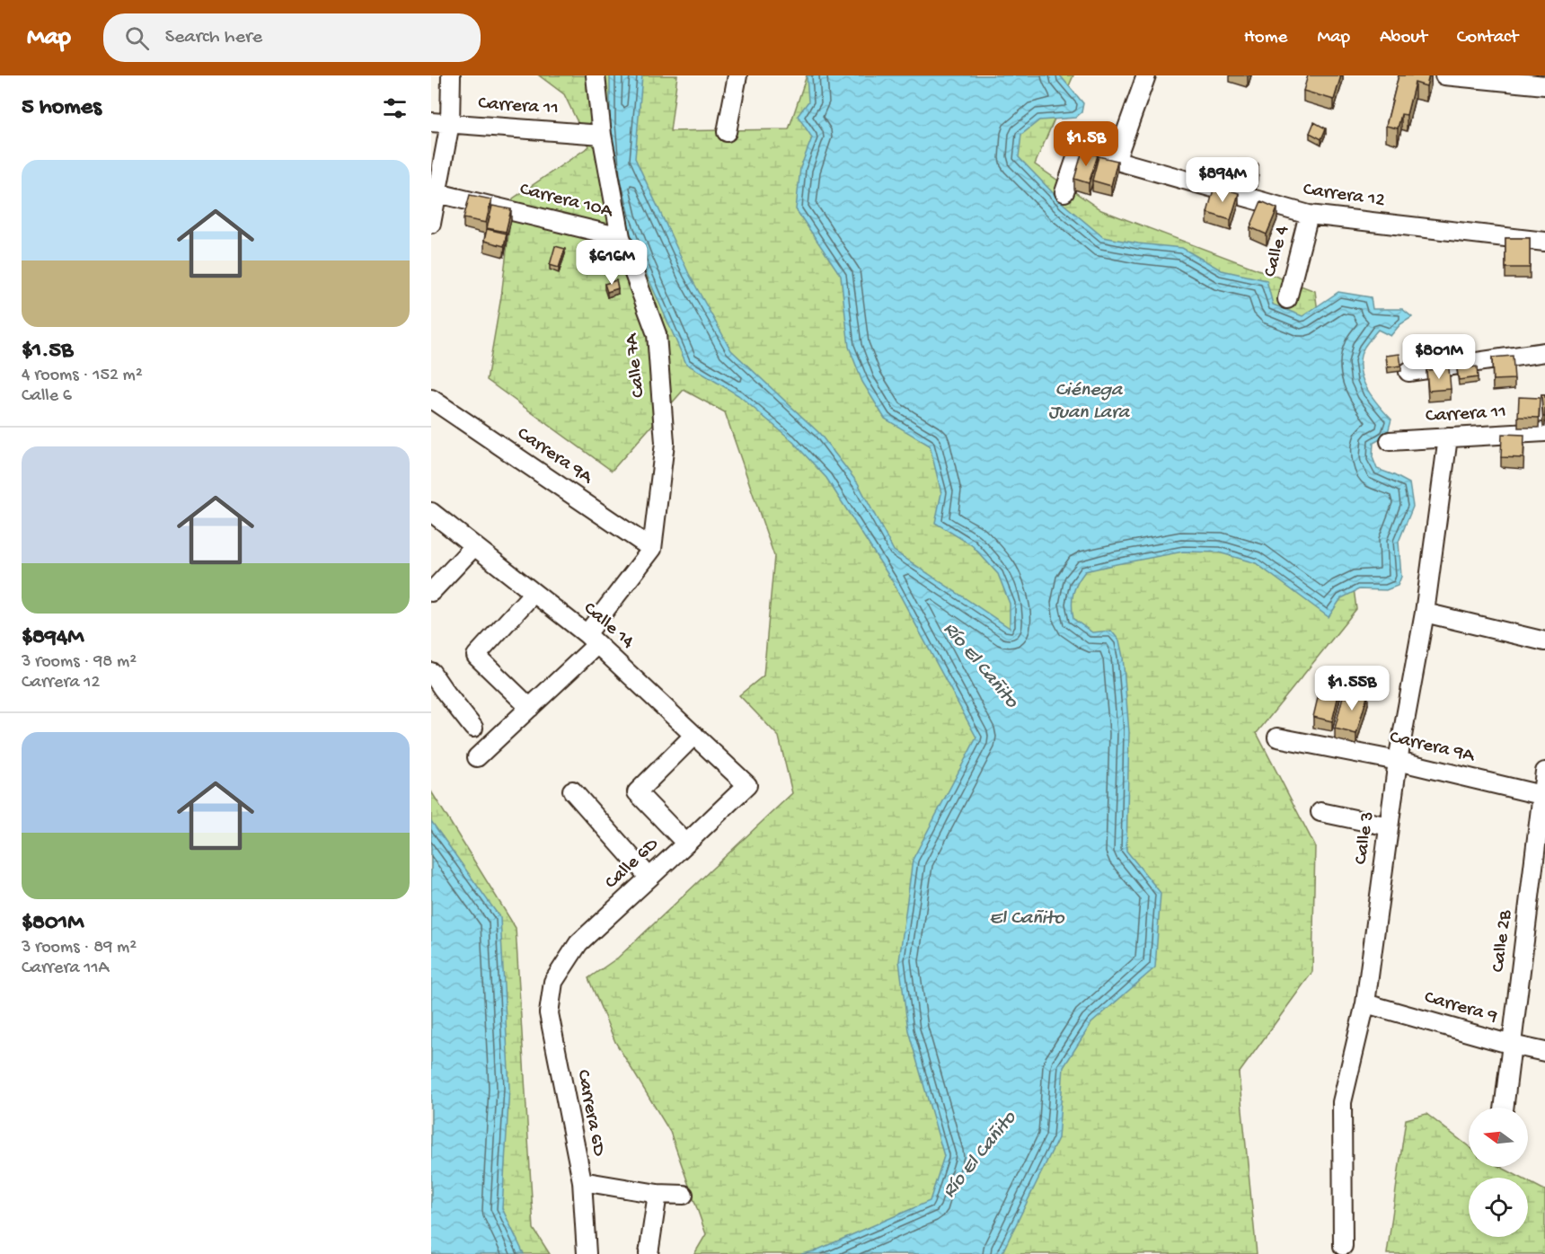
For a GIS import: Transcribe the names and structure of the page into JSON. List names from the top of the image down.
{
  "streets": {
    "street": [
      "Carrera 11",
      "Carrera 12",
      "Carrera 10A",
      "Calle 4",
      "Calle 7A",
      "Carrera 9A",
      "Calle 14",
      "Calle 3",
      "Calle 6D",
      "Calle 2B",
      "Carrera 9",
      "Carrera 6D"
    ]
  },
  "crossings": [
    ["Carrera 11", "Calle 7A"],
    ["Carrera 11", "Calle 3"],
    ["Carrera 12", "Calle 4"],
    ["Carrera 10A", "Calle 7A"],
    ["Calle 7A", "Carrera 9A"],
    ["Carrera 9A", "Calle 3"],
    ["Carrera 9A", "Calle 2B"],
    ["Calle 14", "Calle 6D"],
    ["Calle 3", "Carrera 9"],
    ["Calle 6D", "Carrera 6D"],
    ["Calle 2B", "Carrera 9"]
  ],
  "water": ["Ciénega Juan Lara", "Río El Cañito", "El Cañito"],
  "north": "left",
  "page": {
    "header": "Map",
    "search": "Search here",
    "nav": [
      "Home",
      "Map",
      "About",
      "Contact"
    ],
    "heading": "5 homes",
    "price": [
      "$1.5B",
      "$894M",
      "$616M",
      "$801M",
      "$1.55B"
    ],
    "list": [
      {
        "name": "$1.5B",
        "note": "4 rooms · 152 m² · Calle 6"
      },
      {
        "name": "$894M",
        "note": "3 rooms · 98 m² · Carrera 12"
      },
      {
        "name": "$801M",
        "note": "3 rooms · 89 m² · Carrera 11A"
      }
    ]
  }
}
